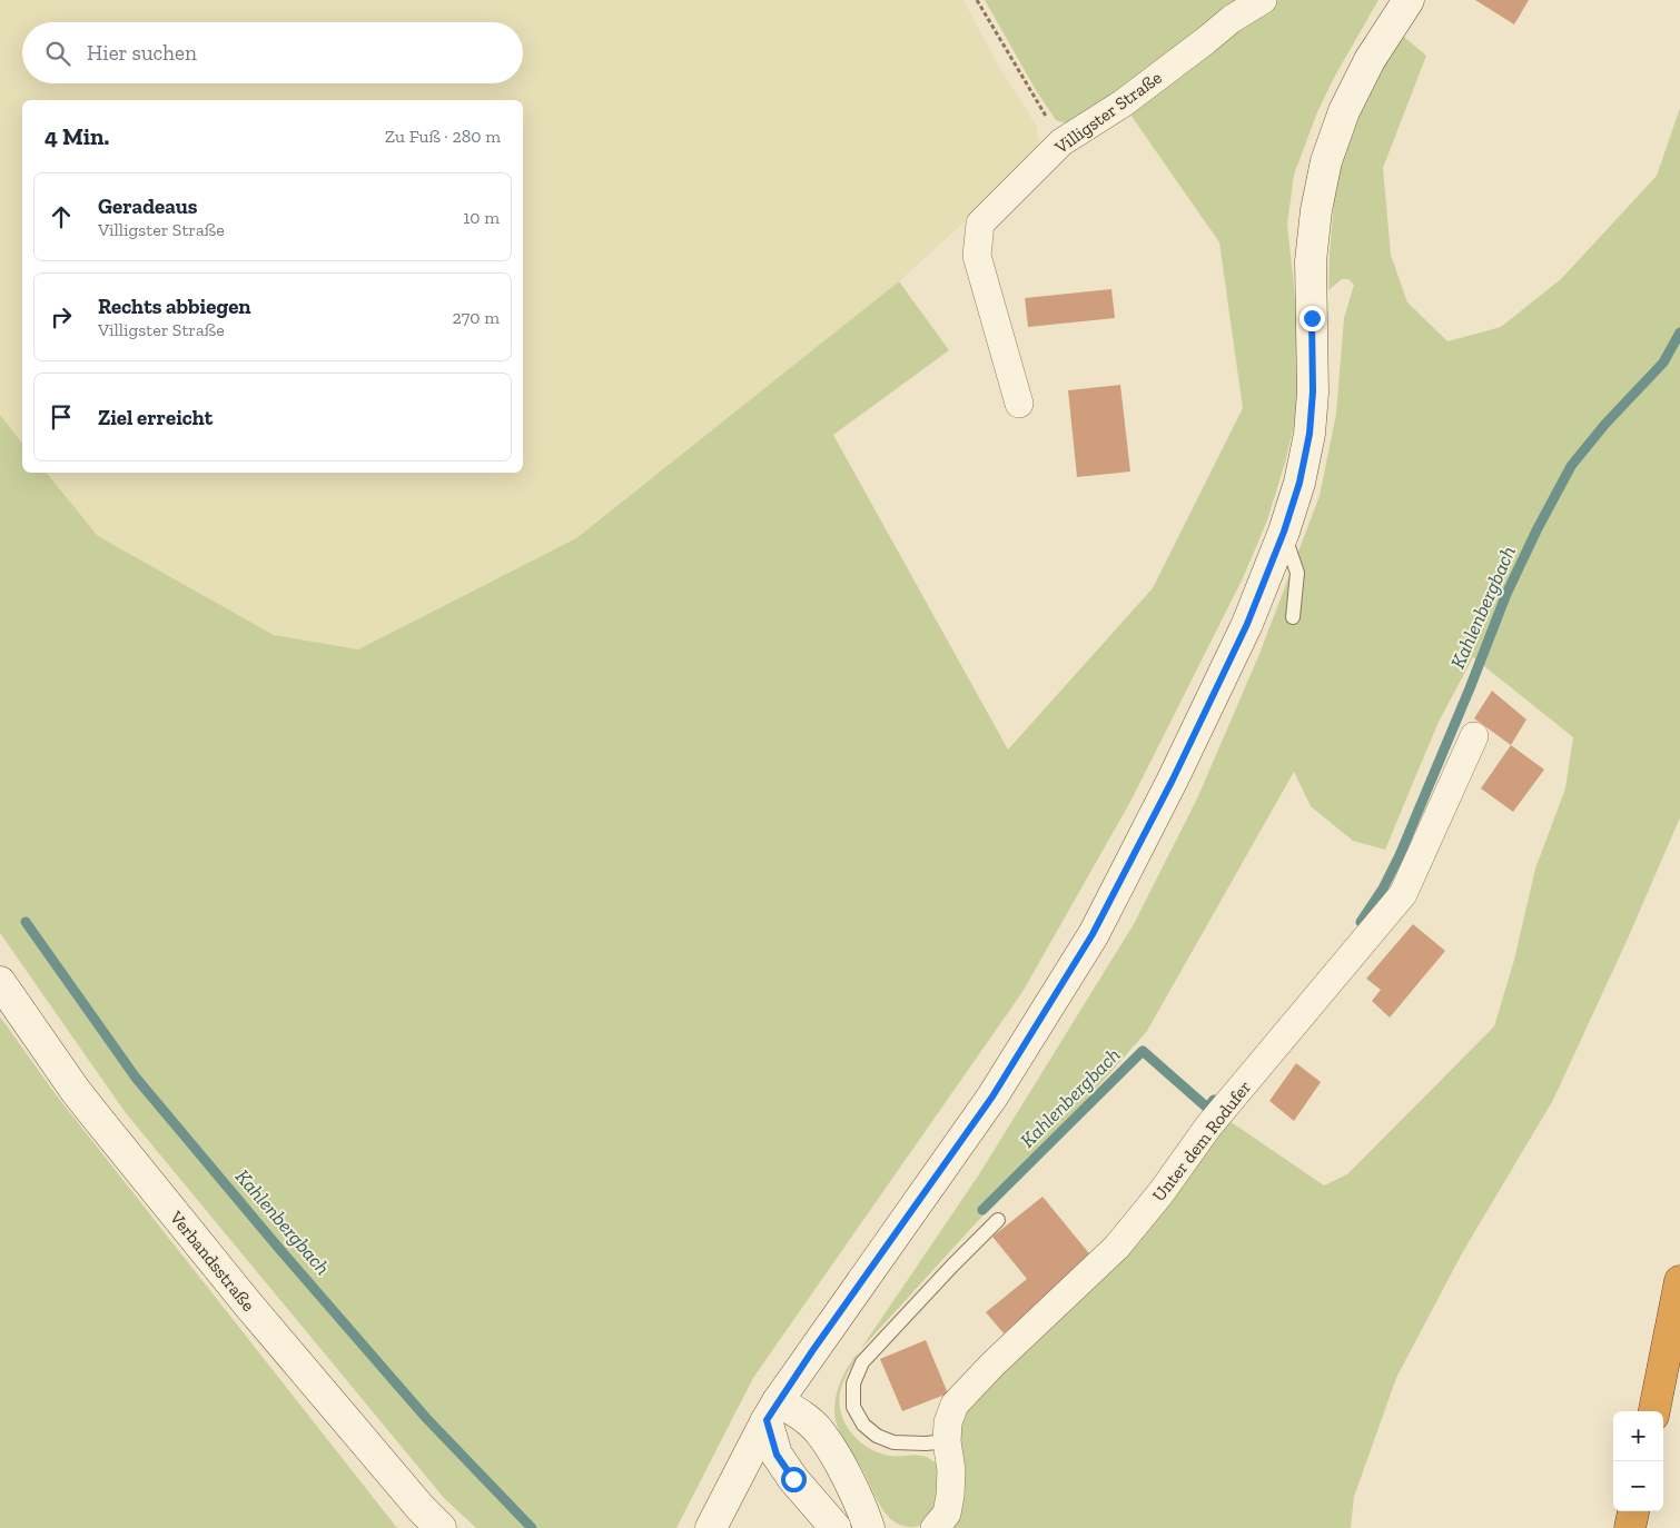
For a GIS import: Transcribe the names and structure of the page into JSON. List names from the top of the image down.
{
  "streets": {
    "main road": ["Verbandsstraße"],
    "street": ["Villigster Straße", "Unter dem Rodufer"]
  },
  "water": ["Kahlenbergbach"],
  "page": {
    "search": "Hier suchen",
    "heading": ["4 Min.", "Zu Fuß · 280 m"],
    "list": [
      ["Geradeaus", "Villigster Straße", "10 m"],
      ["Rechts abbiegen", "Villigster Straße", "270 m"],
      "Ziel erreicht"
    ],
    "map_buttons": ["+", "−"]
  }
}
